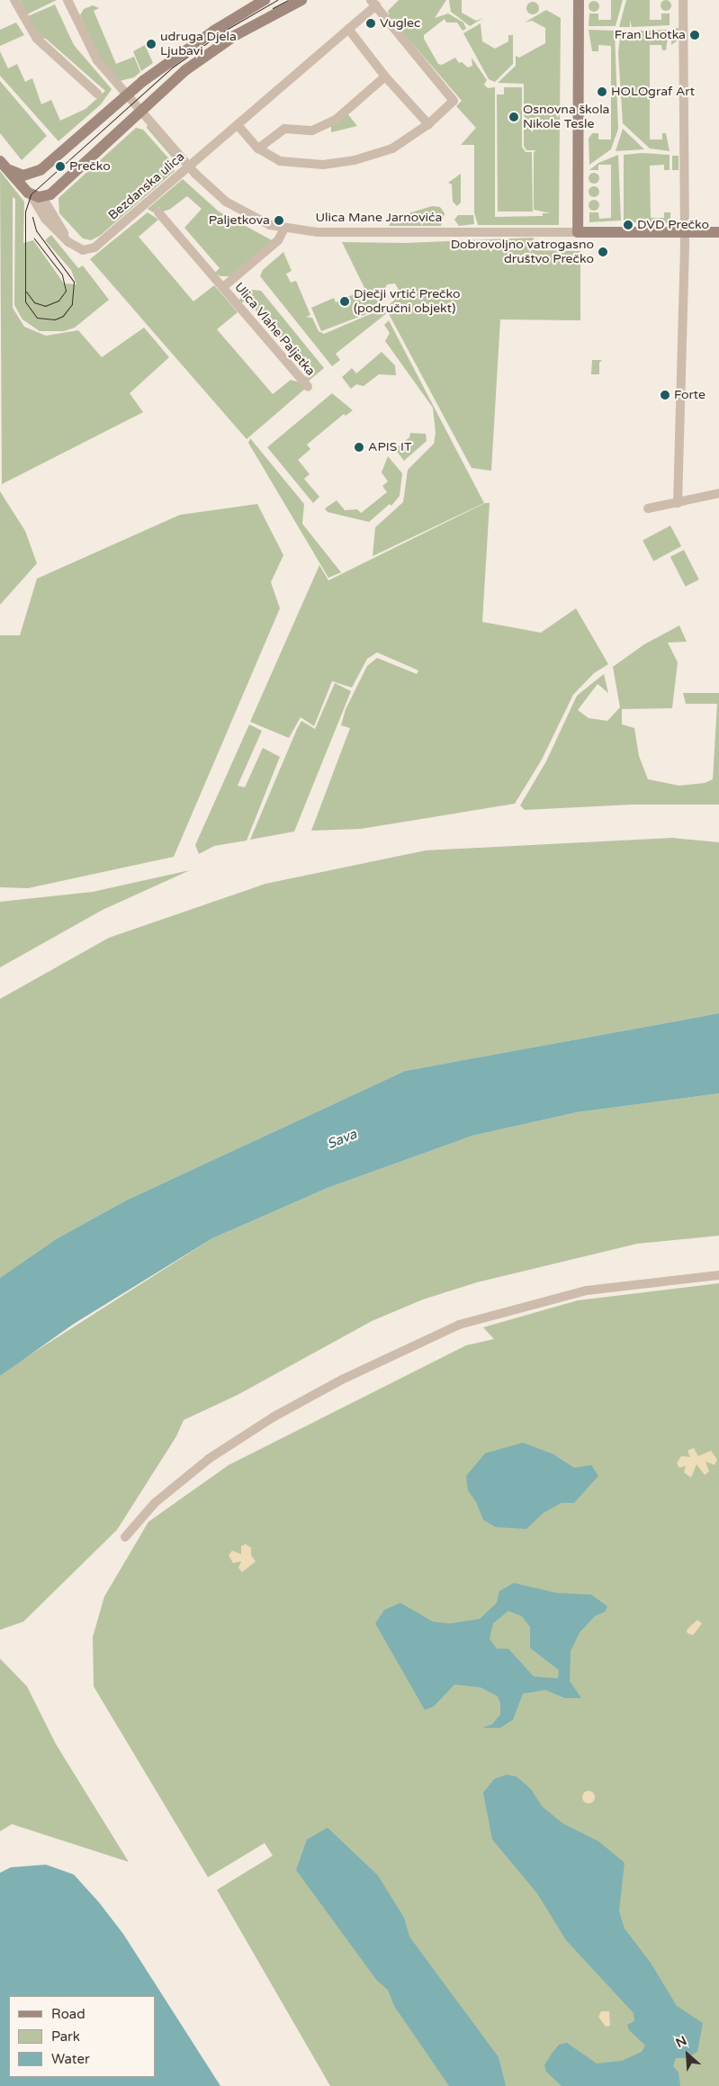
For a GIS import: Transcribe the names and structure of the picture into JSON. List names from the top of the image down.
{
  "streets": {
    "street": ["Bezdanska ulica", "Ulica Mane Jarnovića", "Ulica Vlahe Paljetka"]
  },
  "crossings": [
    ["Bezdanska ulica", "Ulica Mane Jarnovića"],
    ["Ulica Mane Jarnovića", "Ulica Vlahe Paljetka"]
  ],
  "water": ["Sava"],
  "places": [
    "Vuglec",
    "Fran Lhotka",
    "udruga Djela Ljubavi",
    "HOLOgraf Art",
    "Osnovna škola Nikole Tesle",
    "Prečko",
    "Paljetkova",
    "DVD Prečko",
    "Dobrovoljno vatrogasno društvo Prečko",
    "Dječji vrtić Prečko (područni objekt)",
    "Forte",
    "APIS IT"
  ],
  "legend": ["Road", "Park", "Water"],
  "north": "top left"
}
